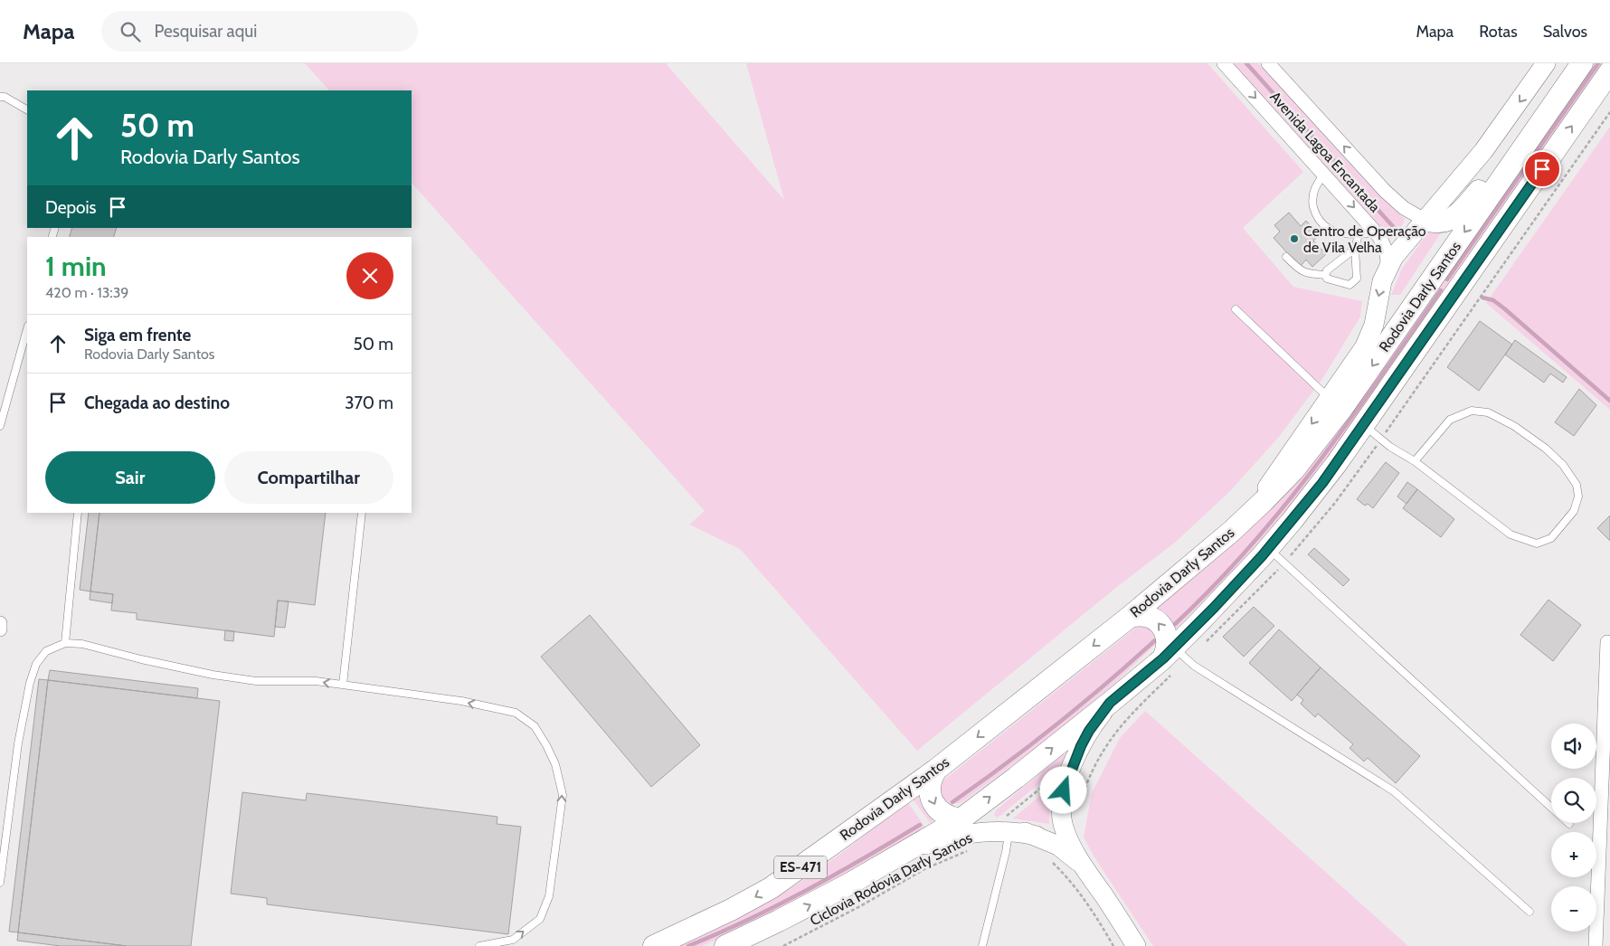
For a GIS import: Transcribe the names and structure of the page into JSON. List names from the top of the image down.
{
  "streets": {
    "main road": ["Rodovia Darly Santos", "ES-471"],
    "street": ["Avenida Lagoa Encantada"],
    "path": ["Ciclovia Rodovia Darly Santos"]
  },
  "places": ["Centro de Operação de Vila Velha"],
  "page": {
    "header": "Mapa",
    "search": "Pesquisar aqui",
    "nav": ["Mapa", "Rotas", "Salvos"],
    "turn": ["50 m", "Rodovia Darly Santos"],
    "then": "Depois",
    "heading": ["1 min", "420 m · 13:39"],
    "list": [
      {
        "name": "Siga em frente",
        "note": "Rodovia Darly Santos",
        "value": "50 m"
      },
      {
        "name": "Chegada ao destino",
        "value": "370 m"
      }
    ],
    "buttons": ["Sair", "Compartilhar"],
    "map_buttons": ["+", "−"]
  }
}
